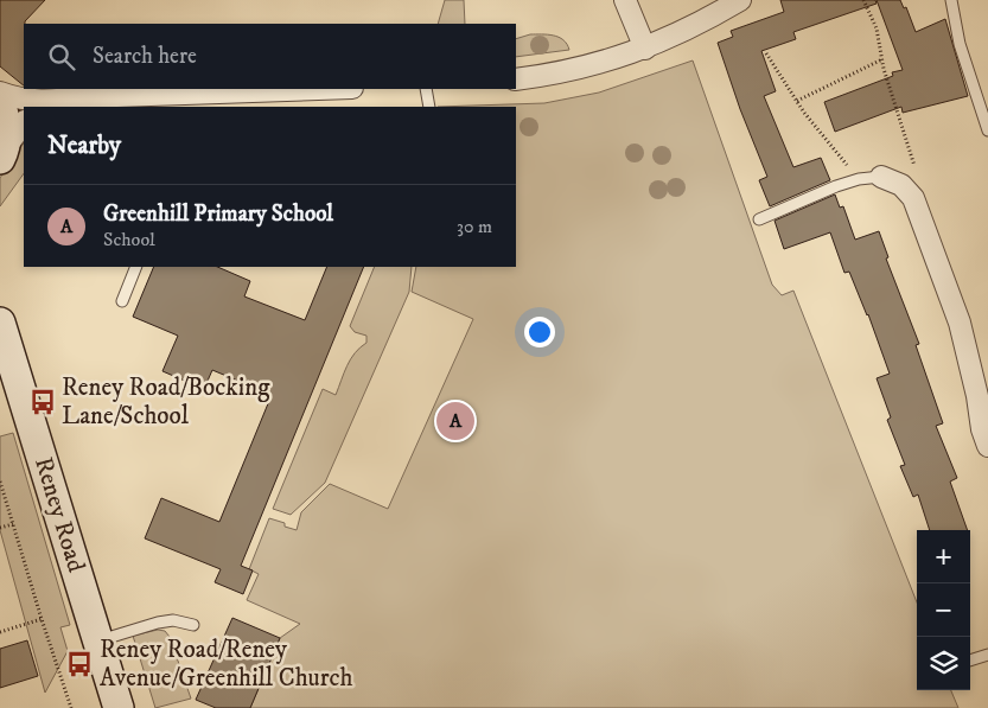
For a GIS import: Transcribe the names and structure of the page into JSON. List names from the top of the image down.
{
  "streets": {
    "street": ["Reney Road"]
  },
  "places": {
    "bus stop": ["Reney Road/Bocking Lane/School", "Reney Road/Reney Avenue/Greenhill Church"]
  },
  "page": {
    "search": "Search here",
    "heading": "Nearby",
    "list": [
      {
        "mark": "A",
        "name": "Greenhill Primary School",
        "note": "School",
        "value": "30 m"
      }
    ],
    "pins": "A",
    "map_buttons": ["+", "−"]
  }
}
